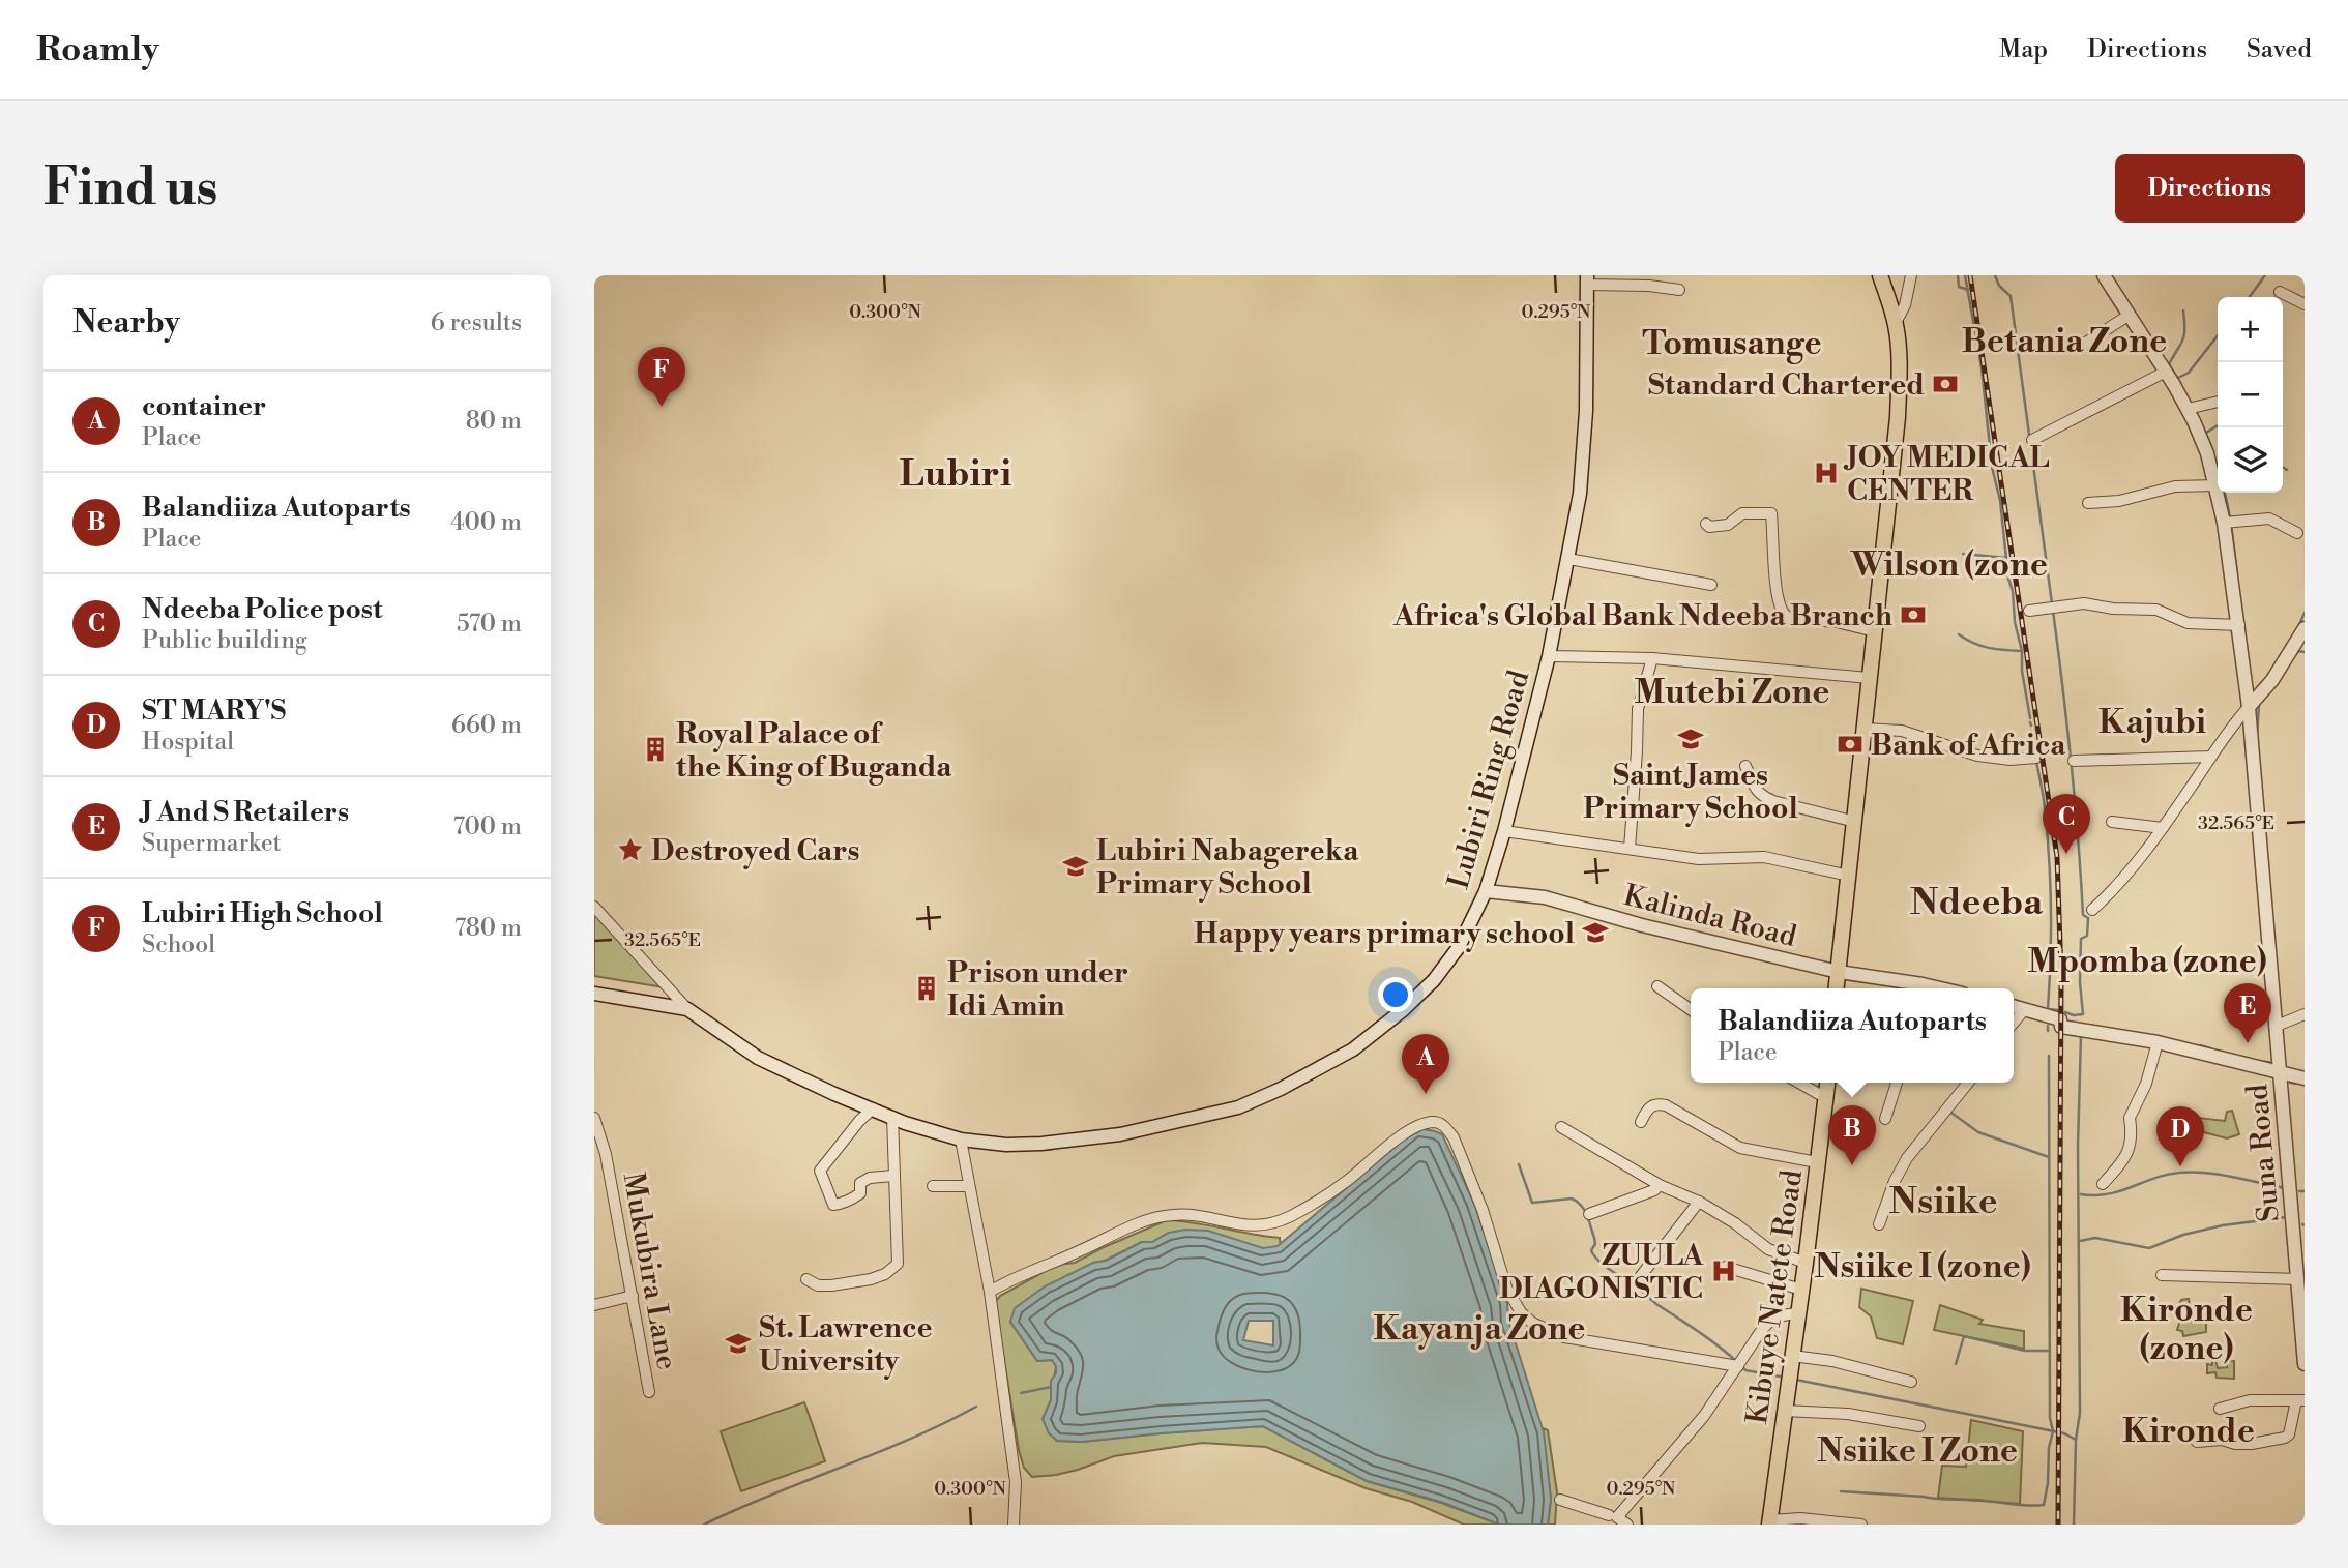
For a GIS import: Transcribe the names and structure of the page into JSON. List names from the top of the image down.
{
  "streets": {
    "main road": ["Kibuye Natete Road"],
    "street": [
      "Lubiri Ring Road",
      "Kalinda Road",
      "Suna Road",
      "Mukubira Lane"
    ]
  },
  "crossings": [
    ["Lubiri Ring Road", "Kalinda Road"]
  ],
  "districts": [
    "Betania Zone",
    "Tomusange",
    "Lubiri",
    "Wilson (zone",
    "Mutebi Zone",
    "Kajubi",
    "Ndeeba",
    "Mpomba (zone)",
    "Nsiike",
    "Nsiike I (zone)",
    "Kironde (zone)",
    "Kayanja Zone",
    "Kironde",
    "Nsiike I Zone"
  ],
  "places": {
    "bank": ["Standard Chartered", "Africa's Global Bank Ndeeba Branch", "Bank of Africa"],
    "hospital": ["JOY MEDICAL CENTER", "ZUULA DIAGONISTIC"],
    "school or university": [
      "Saint James Primary School",
      "Lubiri Nabagereka Primary School",
      "Happy years primary school",
      "St. Lawrence University"
    ],
    "building": ["Royal Palace of the King of Buganda", "Prison under Idi Amin"],
    "place": ["Destroyed Cars"]
  },
  "page": {
    "header": "Roamly",
    "nav": ["Map", "Directions", "Saved"],
    "buttons": "Directions",
    "title": "Find us",
    "heading": ["Nearby", "6 results"],
    "map_buttons": ["+", "−"],
    "pins": [
      "F",
      "C",
      "E",
      "A",
      "B",
      "D"
    ],
    "list": [
      {
        "mark": "A",
        "name": "container",
        "note": "Place",
        "value": "80 m"
      },
      {
        "mark": "B",
        "name": "Balandiiza Autoparts",
        "note": "Place",
        "value": "400 m"
      },
      {
        "mark": "C",
        "name": "Ndeeba Police post",
        "note": "Public building",
        "value": "570 m"
      },
      {
        "mark": "D",
        "name": "ST MARY'S",
        "note": "Hospital",
        "value": "660 m"
      },
      {
        "mark": "E",
        "name": "J And S Retailers",
        "note": "Supermarket",
        "value": "700 m"
      },
      {
        "mark": "F",
        "name": "Lubiri High School",
        "note": "School",
        "value": "780 m"
      }
    ],
    "popup": ["Balandiiza Autoparts", "Place"]
  },
  "coordinates": ["0.300°N", "0.295°N", "32.565°E"]
}
